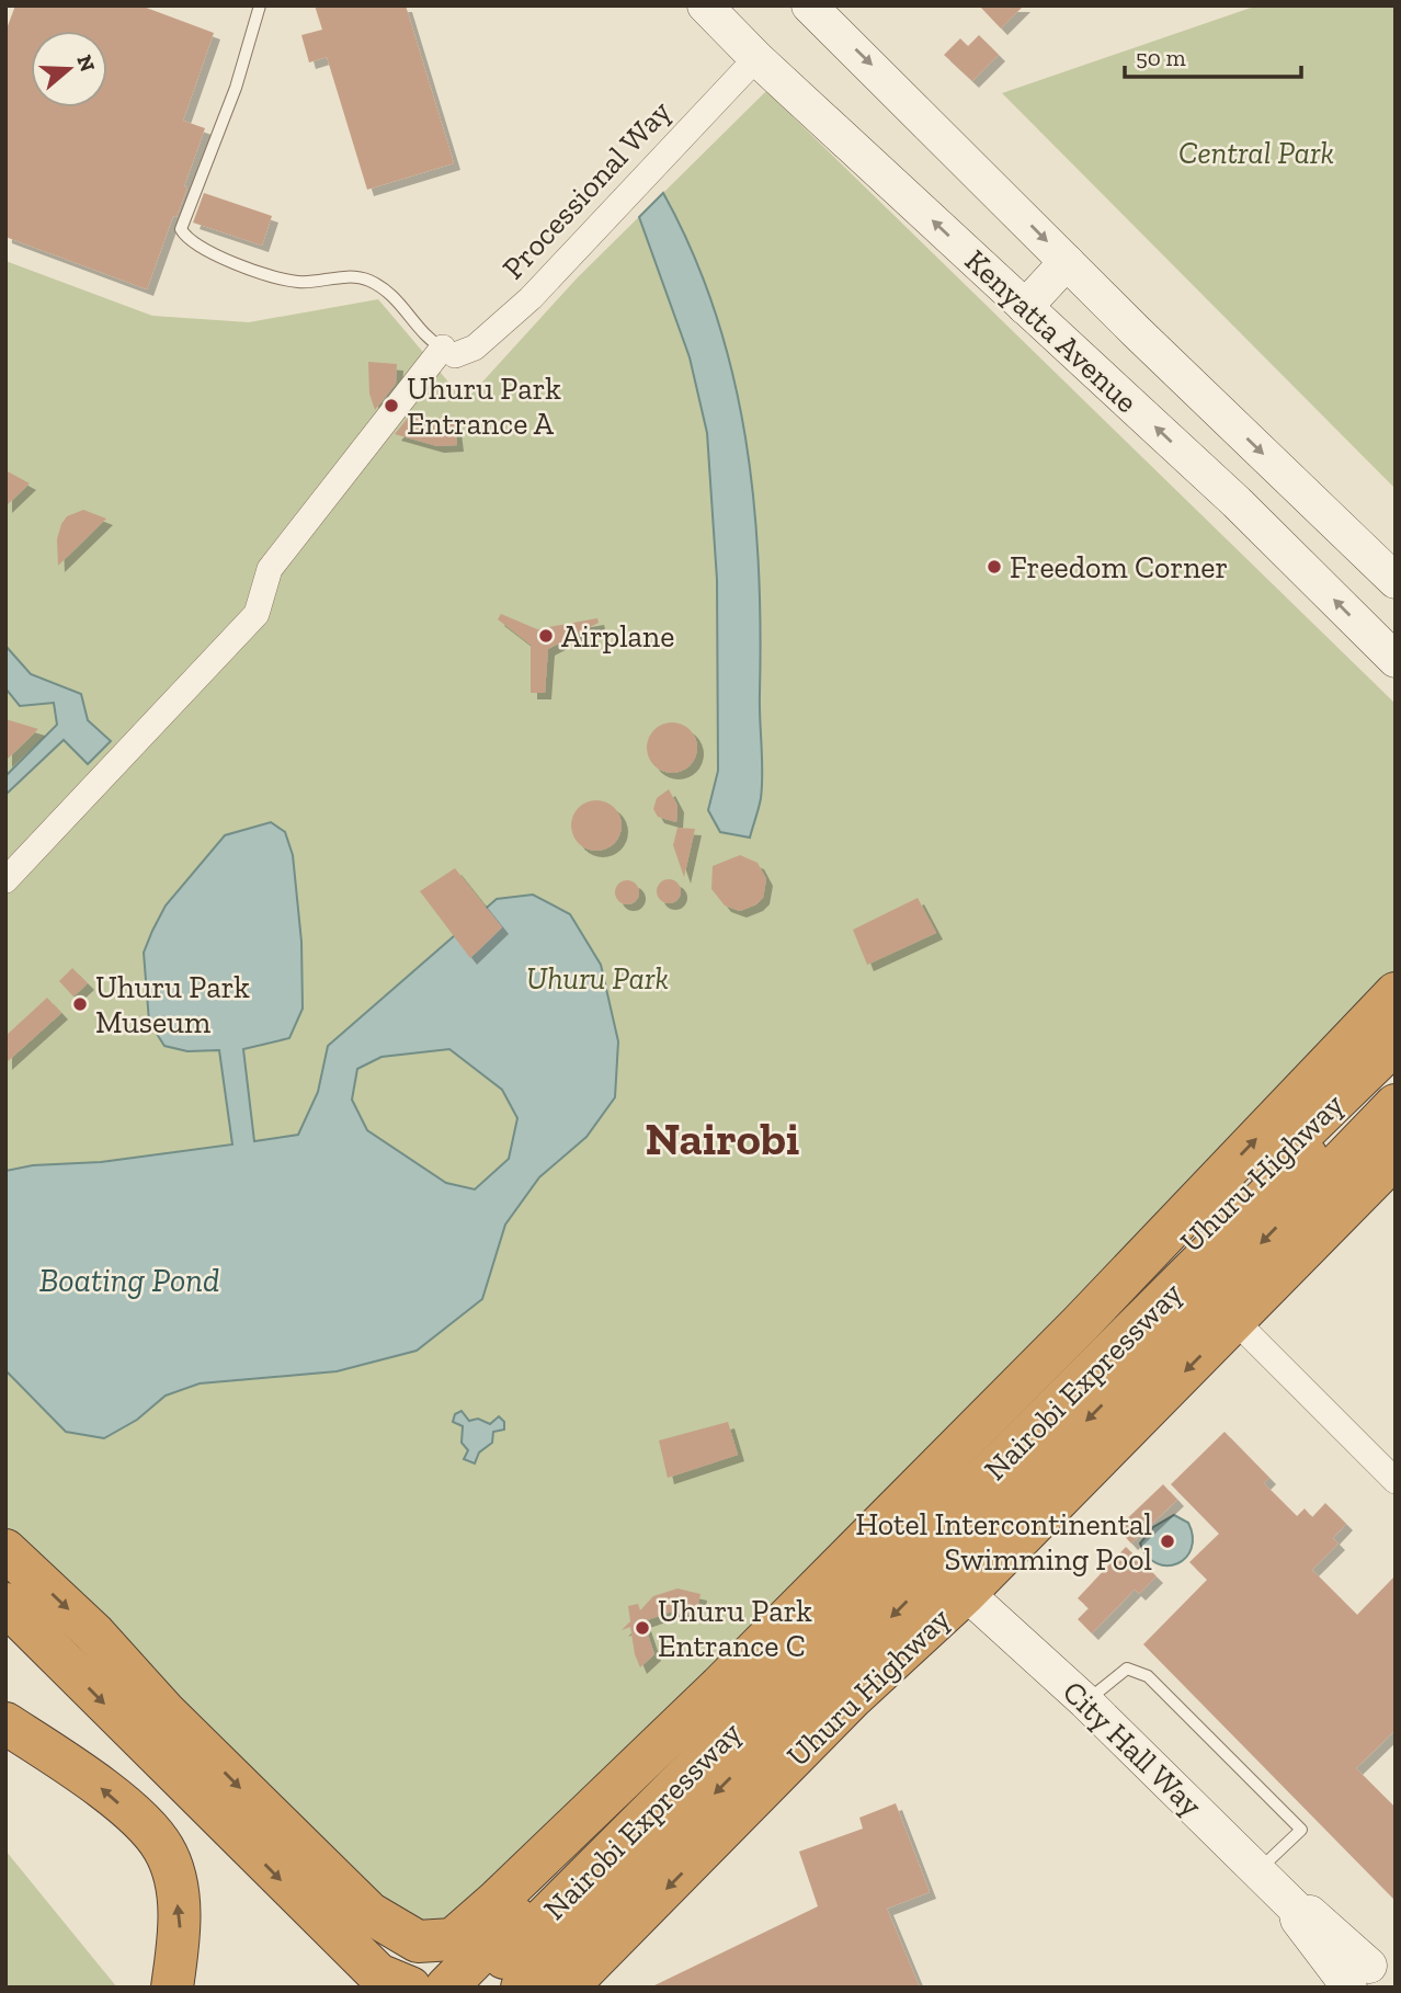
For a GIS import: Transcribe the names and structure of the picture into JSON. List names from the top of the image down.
{
  "streets": {
    "highway": ["Uhuru Highway", "Nairobi Expressway"],
    "main road": ["Kenyatta Avenue", "City Hall Way"],
    "street": ["Processional Way"]
  },
  "crossings": [
    ["Processional Way", "Kenyatta Avenue"],
    ["Uhuru Highway", "City Hall Way"]
  ],
  "districts": ["Nairobi"],
  "water": ["Boating Pond"],
  "parks": ["Central Park", "Uhuru Park"],
  "places": [
    "Uhuru Park Entrance A",
    "Freedom Corner",
    "Airplane",
    "Uhuru Park Museum",
    "Hotel Intercontinental Swimming Pool",
    "Uhuru Park Entrance C"
  ],
  "scale_bar": "50 m",
  "north": "right"
}
